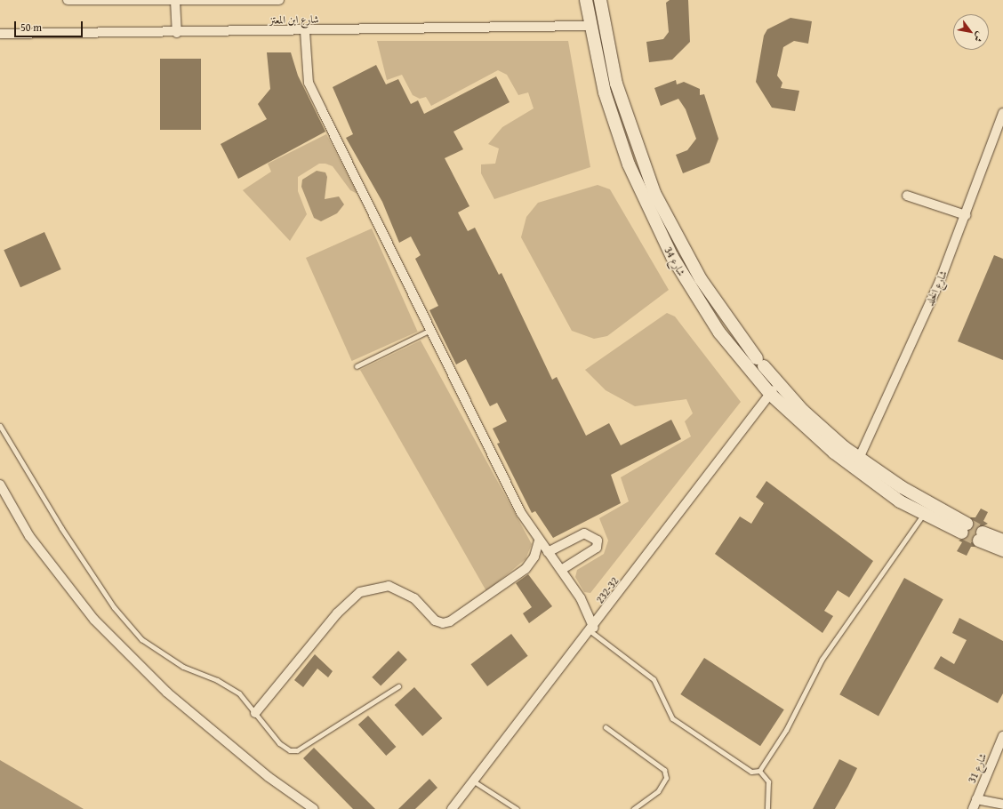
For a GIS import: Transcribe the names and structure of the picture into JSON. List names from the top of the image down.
{
  "streets": {
    "main road": ["شارع 34"],
    "street": [
      "شارع ابن المعتز",
      "شارع الخلد",
      "232-32",
      "شارع 31"
    ]
  },
  "crossings": [
    ["شارع ابن المعتز", "شارع 34"],
    ["شارع 34", "شارع الخلد"],
    ["شارع 34", "232-32"]
  ],
  "scale_bar": "50 m",
  "north": "bottom right"
}
